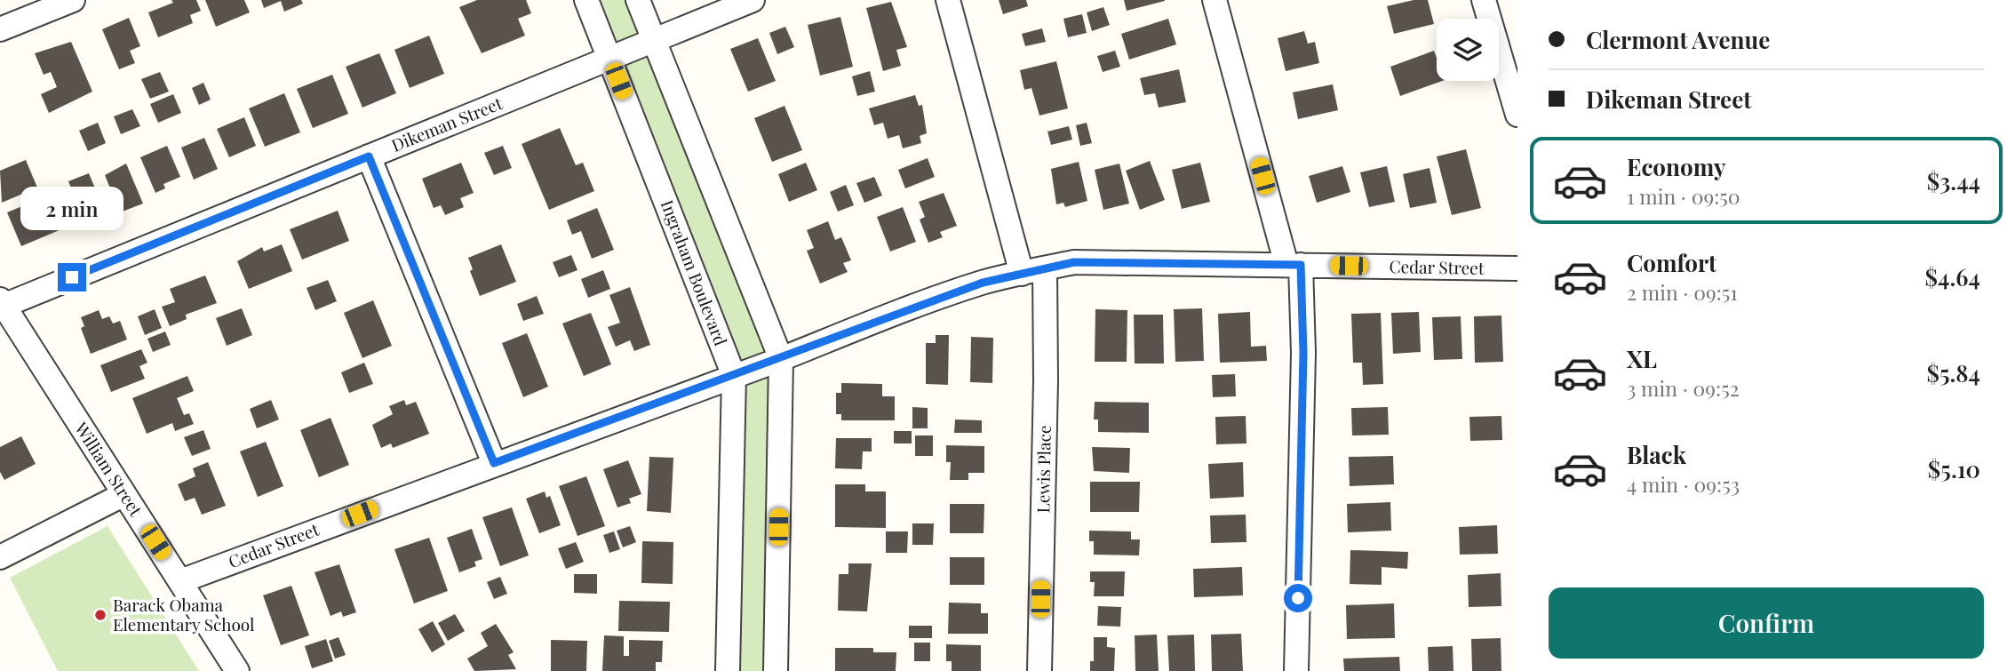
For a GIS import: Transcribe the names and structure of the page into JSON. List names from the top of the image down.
{
  "streets": {
    "street": [
      "Dikeman Street",
      "Cedar Street",
      "Ingraham Boulevard",
      "William Street",
      "Lewis Place"
    ]
  },
  "crossings": [
    ["Dikeman Street", "Ingraham Boulevard"],
    ["Dikeman Street", "William Street"],
    ["Cedar Street", "Ingraham Boulevard"],
    ["Cedar Street", "William Street"],
    ["Cedar Street", "Lewis Place"]
  ],
  "places": ["Barack Obama Elementary School"],
  "page": {
    "banner": ["Clermont Avenue", "Dikeman Street"],
    "list": [
      {
        "name": "Economy",
        "note": "1 min · 09:50",
        "value": "$3.44"
      },
      {
        "name": "Comfort",
        "note": "2 min · 09:51",
        "value": "$4.64"
      },
      {
        "name": "XL",
        "note": "3 min · 09:52",
        "value": "$5.84"
      },
      {
        "name": "Black",
        "note": "4 min · 09:53",
        "value": "$5.10"
      }
    ],
    "bubble": "2 min",
    "buttons": "Confirm"
  }
}
